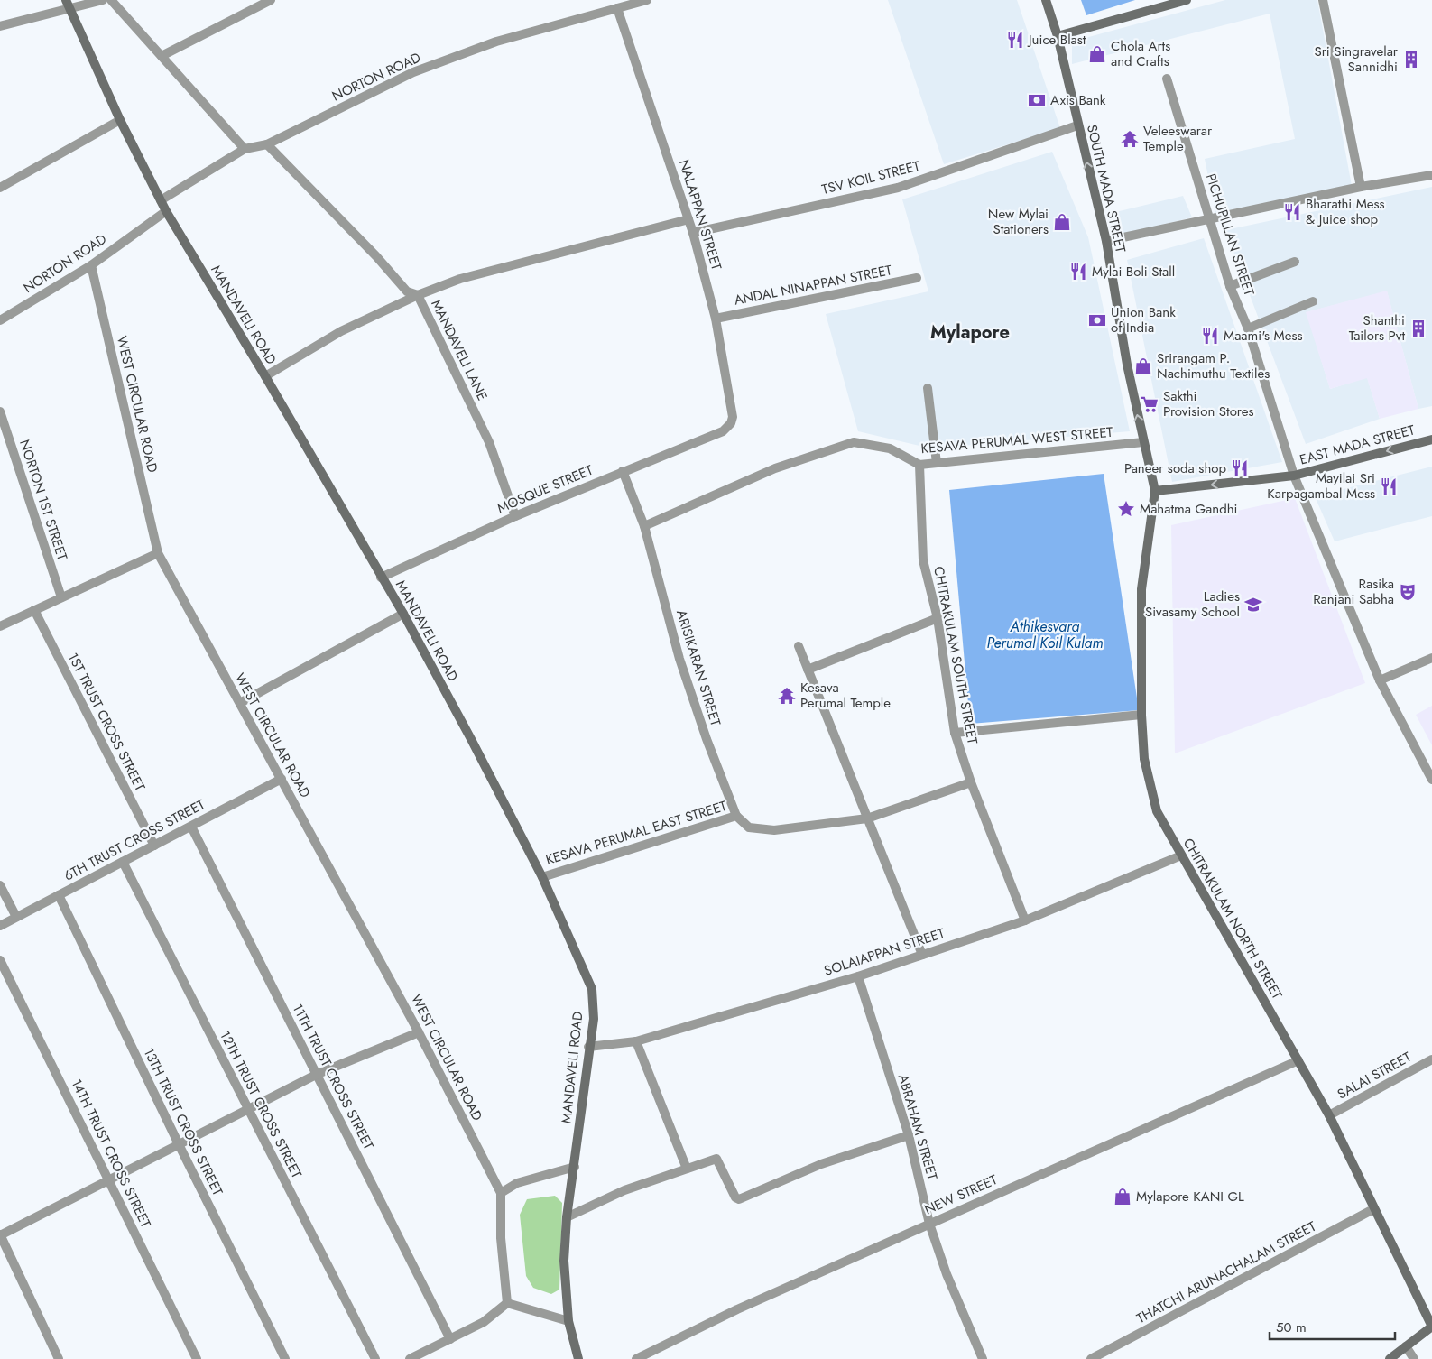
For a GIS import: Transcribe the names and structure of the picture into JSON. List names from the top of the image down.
{
  "streets": {
    "street": [
      "NORTON ROAD",
      "TSV KOIL STREET",
      "SOUTH MADA STREET",
      "NALAPPAN STREET",
      "PICHUPILLAN STREET",
      "ANDAL NINAPPAN STREET",
      "MANDAVELI ROAD",
      "MANDAVELI LANE",
      "WEST CIRCULAR ROAD",
      "KESAVA PERUMAL WEST STREET",
      "EAST MADA STREET",
      "MOSQUE STREET",
      "NORTON 1ST STREET",
      "CHITRAKULAM SOUTH STREET",
      "ARISIKARAN STREET",
      "1ST TRUST CROSS STREET",
      "KESAVA PERUMAL EAST STREET",
      "6TH TRUST CROSS STREET",
      "CHITRAKULAM NORTH STREET",
      "SOLAIAPPAN STREET",
      "SALAI STREET",
      "11TH TRUST CROSS STREET",
      "12TH TRUST CROSS STREET",
      "13TH TRUST CROSS STREET",
      "ABRAHAM STREET",
      "14TH TRUST CROSS STREET",
      "NEW STREET",
      "THATCHI ARUNACHALAM STREET"
    ]
  },
  "crossings": [
    ["NORTON ROAD", "NALAPPAN STREET"],
    ["NORTON ROAD", "MANDAVELI ROAD"],
    ["NORTON ROAD", "MANDAVELI LANE"],
    ["NORTON ROAD", "WEST CIRCULAR ROAD"],
    ["TSV KOIL STREET", "SOUTH MADA STREET"],
    ["TSV KOIL STREET", "NALAPPAN STREET"],
    ["SOUTH MADA STREET", "KESAVA PERUMAL WEST STREET"],
    ["SOUTH MADA STREET", "EAST MADA STREET"],
    ["SOUTH MADA STREET", "CHITRAKULAM NORTH STREET"],
    ["NALAPPAN STREET", "ANDAL NINAPPAN STREET"],
    ["NALAPPAN STREET", "MOSQUE STREET"],
    ["PICHUPILLAN STREET", "EAST MADA STREET"],
    ["MANDAVELI ROAD", "MOSQUE STREET"],
    ["MANDAVELI ROAD", "KESAVA PERUMAL EAST STREET"],
    ["MANDAVELI ROAD", "SOLAIAPPAN STREET"],
    ["MANDAVELI LANE", "MOSQUE STREET"],
    ["WEST CIRCULAR ROAD", "6TH TRUST CROSS STREET"],
    ["KESAVA PERUMAL WEST STREET", "CHITRAKULAM SOUTH STREET"],
    ["KESAVA PERUMAL WEST STREET", "ARISIKARAN STREET"],
    ["EAST MADA STREET", "CHITRAKULAM NORTH STREET"],
    ["MOSQUE STREET", "ARISIKARAN STREET"],
    ["CHITRAKULAM SOUTH STREET", "KESAVA PERUMAL EAST STREET"],
    ["CHITRAKULAM SOUTH STREET", "SOLAIAPPAN STREET"],
    ["ARISIKARAN STREET", "KESAVA PERUMAL EAST STREET"],
    ["1ST TRUST CROSS STREET", "6TH TRUST CROSS STREET"],
    ["6TH TRUST CROSS STREET", "11TH TRUST CROSS STREET"],
    ["6TH TRUST CROSS STREET", "12TH TRUST CROSS STREET"],
    ["6TH TRUST CROSS STREET", "13TH TRUST CROSS STREET"],
    ["CHITRAKULAM NORTH STREET", "SOLAIAPPAN STREET"],
    ["CHITRAKULAM NORTH STREET", "SALAI STREET"],
    ["CHITRAKULAM NORTH STREET", "NEW STREET"],
    ["CHITRAKULAM NORTH STREET", "THATCHI ARUNACHALAM STREET"],
    ["SOLAIAPPAN STREET", "ABRAHAM STREET"],
    ["ABRAHAM STREET", "NEW STREET"]
  ],
  "one_way": ["SOUTH MADA STREET", "EAST MADA STREET"],
  "districts": ["Mylapore"],
  "water": ["Athikesvara Perumal Koil Kulam"],
  "places": {
    "restaurant": [
      "Juice Blast",
      "Bharathi Mess & Juice shop",
      "Mylai Boli Stall",
      "Maami's Mess",
      "Paneer soda shop",
      "Mayilai Sri Karpagambal Mess"
    ],
    "shop": [
      "Chola Arts and Crafts",
      "New Mylai Stationers",
      "Srirangam P. Nachimuthu Textiles",
      "Mylapore KANI GL"
    ],
    "building": ["Sri Singravelar Sannidhi", "Shanthi Tailors Pvt"],
    "bank": ["Axis Bank", "Union Bank of India"],
    "temple": ["Veleeswarar Temple", "Kesava Perumal Temple"],
    "supermarket": ["Sakthi Provision Stores"],
    "place": ["Mahatma Gandhi"],
    "theatre": ["Rasika Ranjani Sabha"],
    "school or university": ["Ladies Sivasamy School"]
  },
  "scale_bar": "50 m"
}
